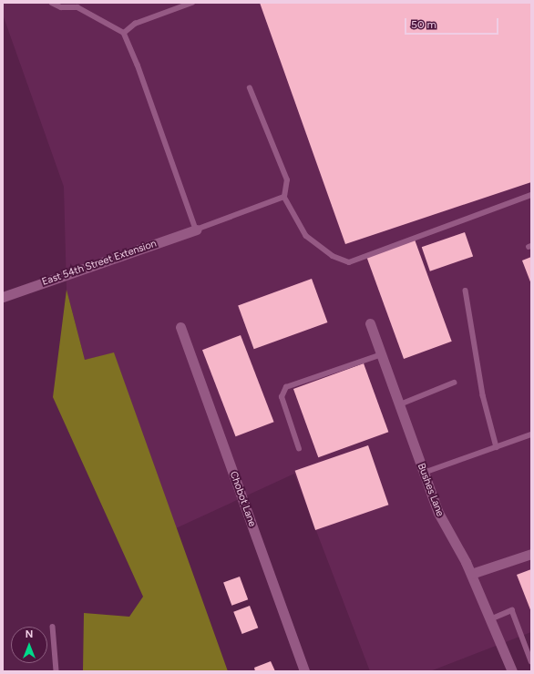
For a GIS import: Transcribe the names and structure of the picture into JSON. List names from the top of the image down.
{
  "streets": {
    "street": ["East 54th Street Extension", "Bushes Lane", "Chobot Lane"]
  },
  "scale_bar": "50 m",
  "north": "top"
}
